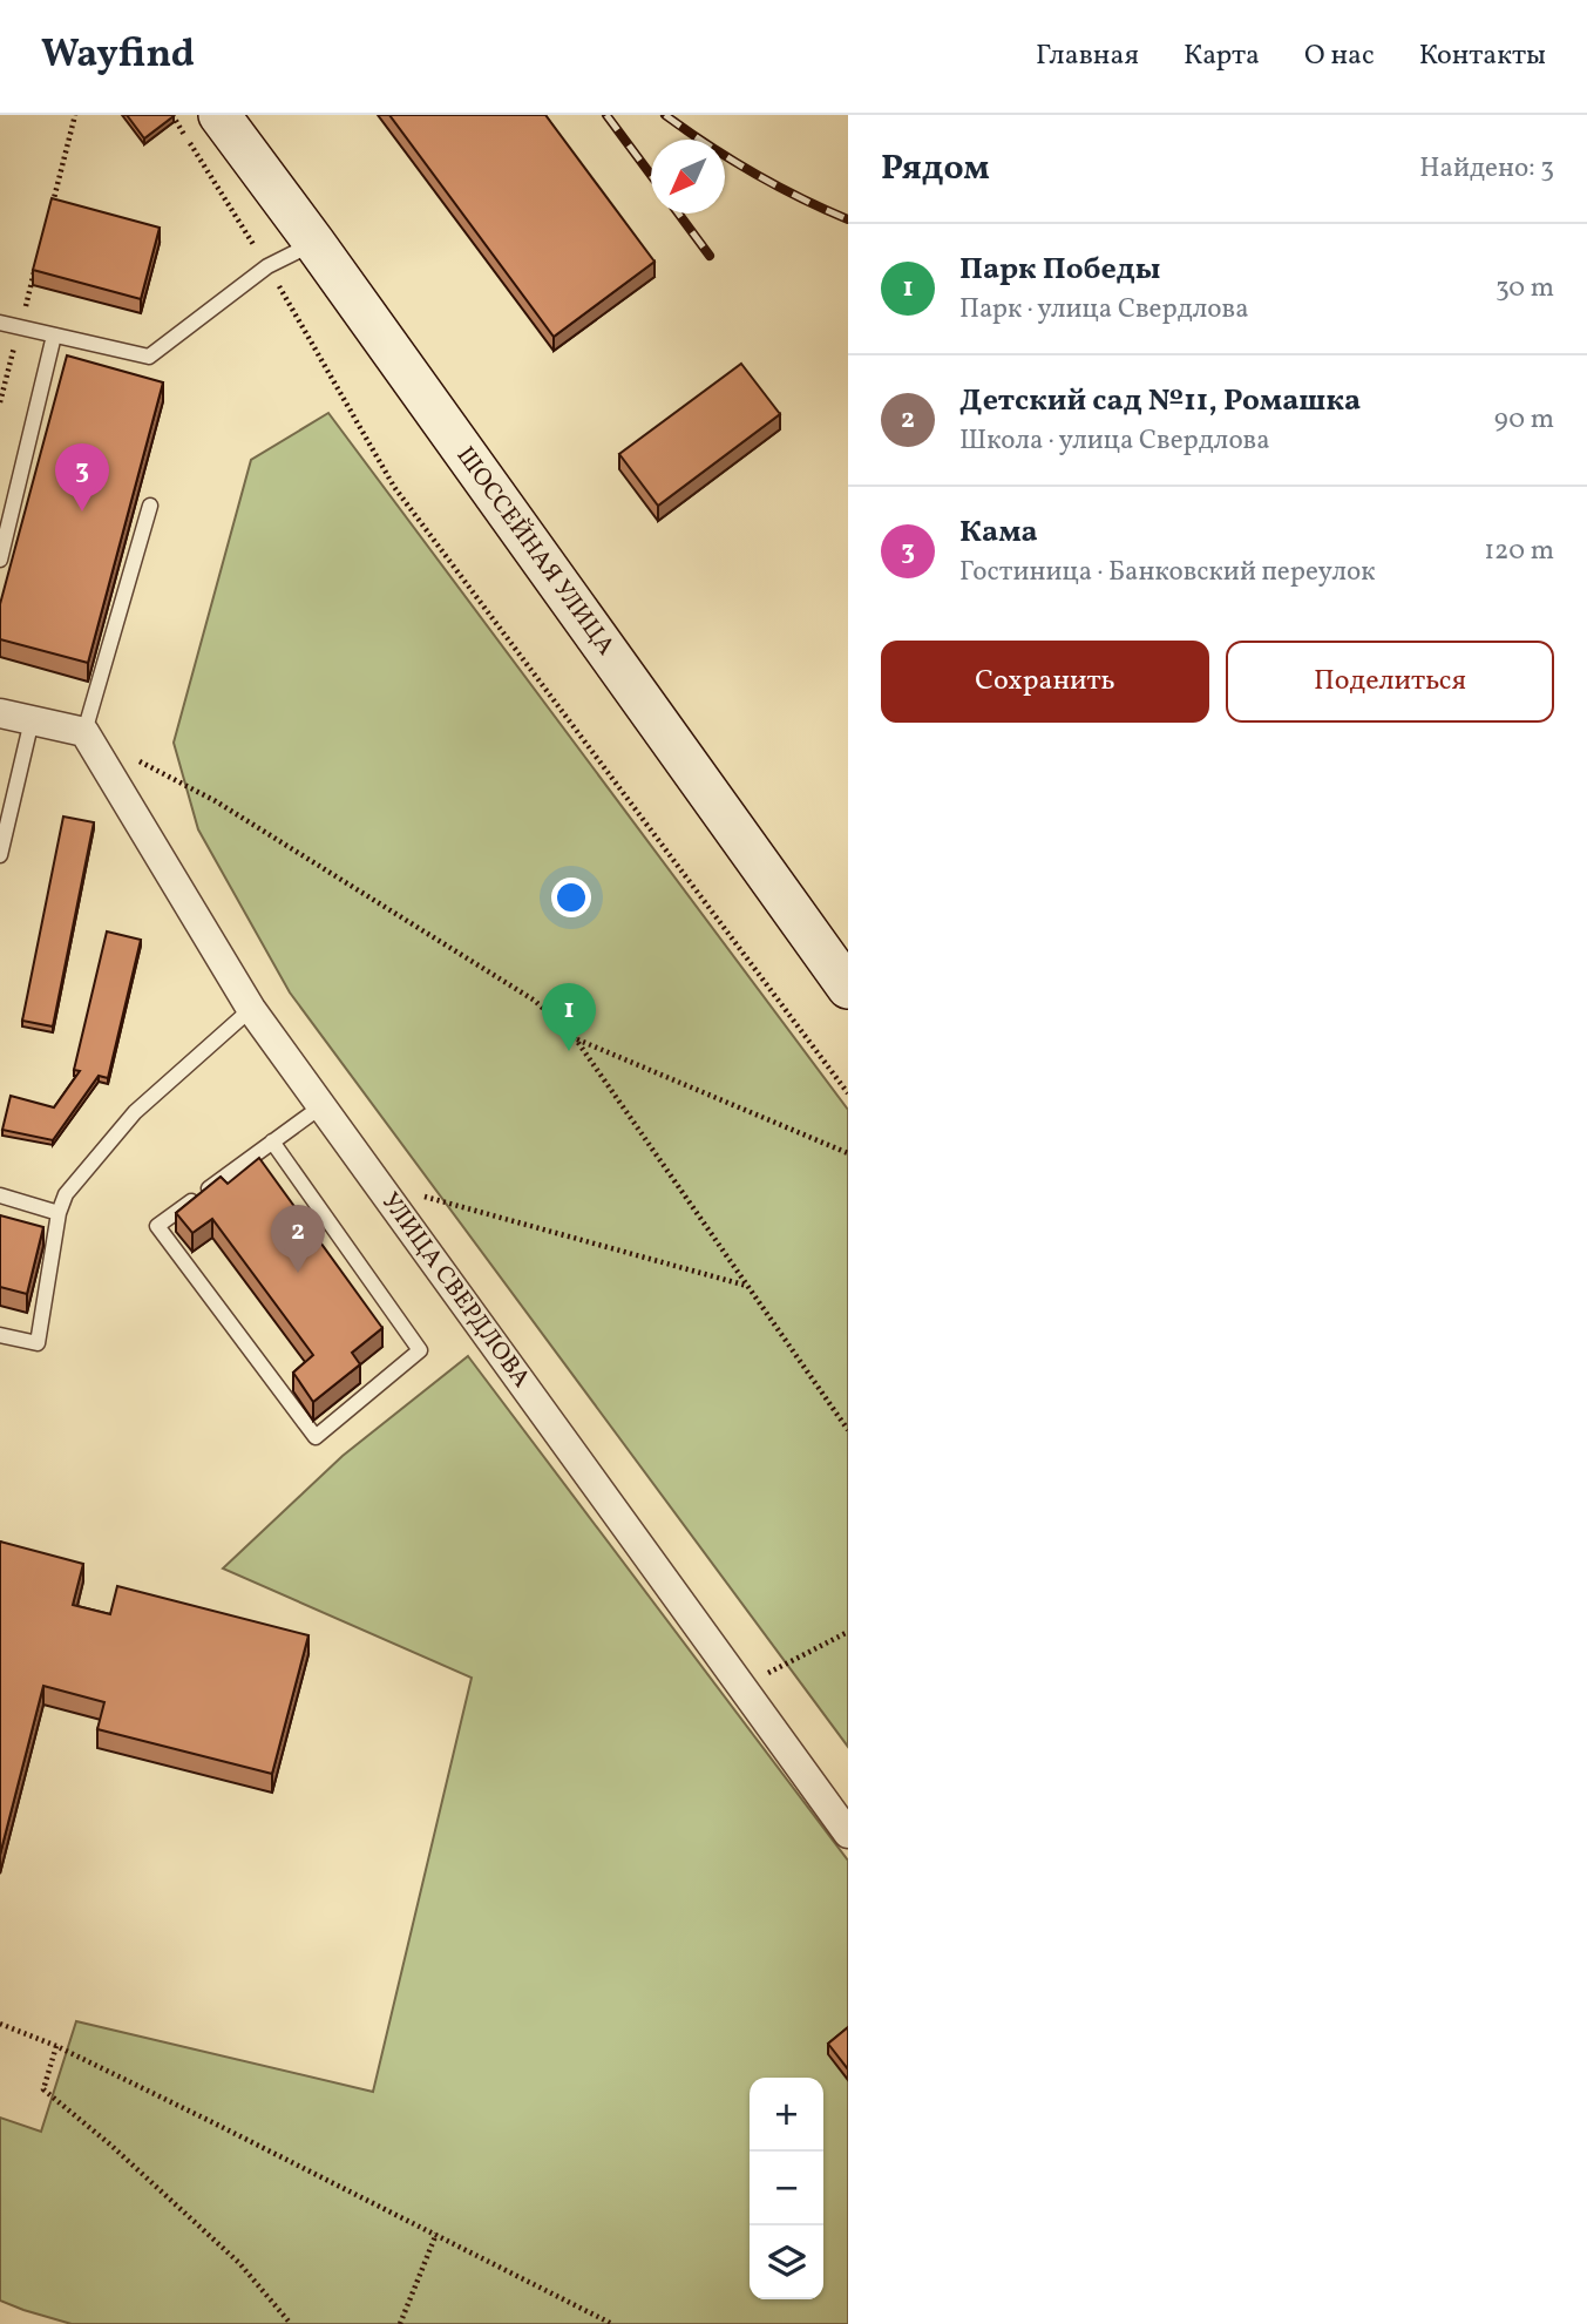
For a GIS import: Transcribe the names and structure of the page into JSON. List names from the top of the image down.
{
  "streets": {
    "main road": ["ШОССЕЙНАЯ УЛИЦА"],
    "street": ["УЛИЦА СВЕРДЛОВА"]
  },
  "north": "bottom left",
  "page": {
    "header": "Wayfind",
    "nav": [
      "Главная",
      "Карта",
      "О нас",
      "Контакты"
    ],
    "heading": ["Рядом", "Найдено: 3"],
    "list": [
      {
        "mark": "1",
        "name": "Парк Победы",
        "note": "Парк · улица Свердлова",
        "value": "30 m"
      },
      {
        "mark": "2",
        "name": "Детский сад №11, Ромашка",
        "note": "Школа · улица Свердлова",
        "value": "90 m"
      },
      {
        "mark": "3",
        "name": "Кама",
        "note": "Гостиница · Банковский переулок",
        "value": "120 m"
      }
    ],
    "pins": ["3", "1", "2"],
    "buttons": ["Сохранить", "Поделиться"],
    "map_buttons": ["+", "−"]
  }
}
